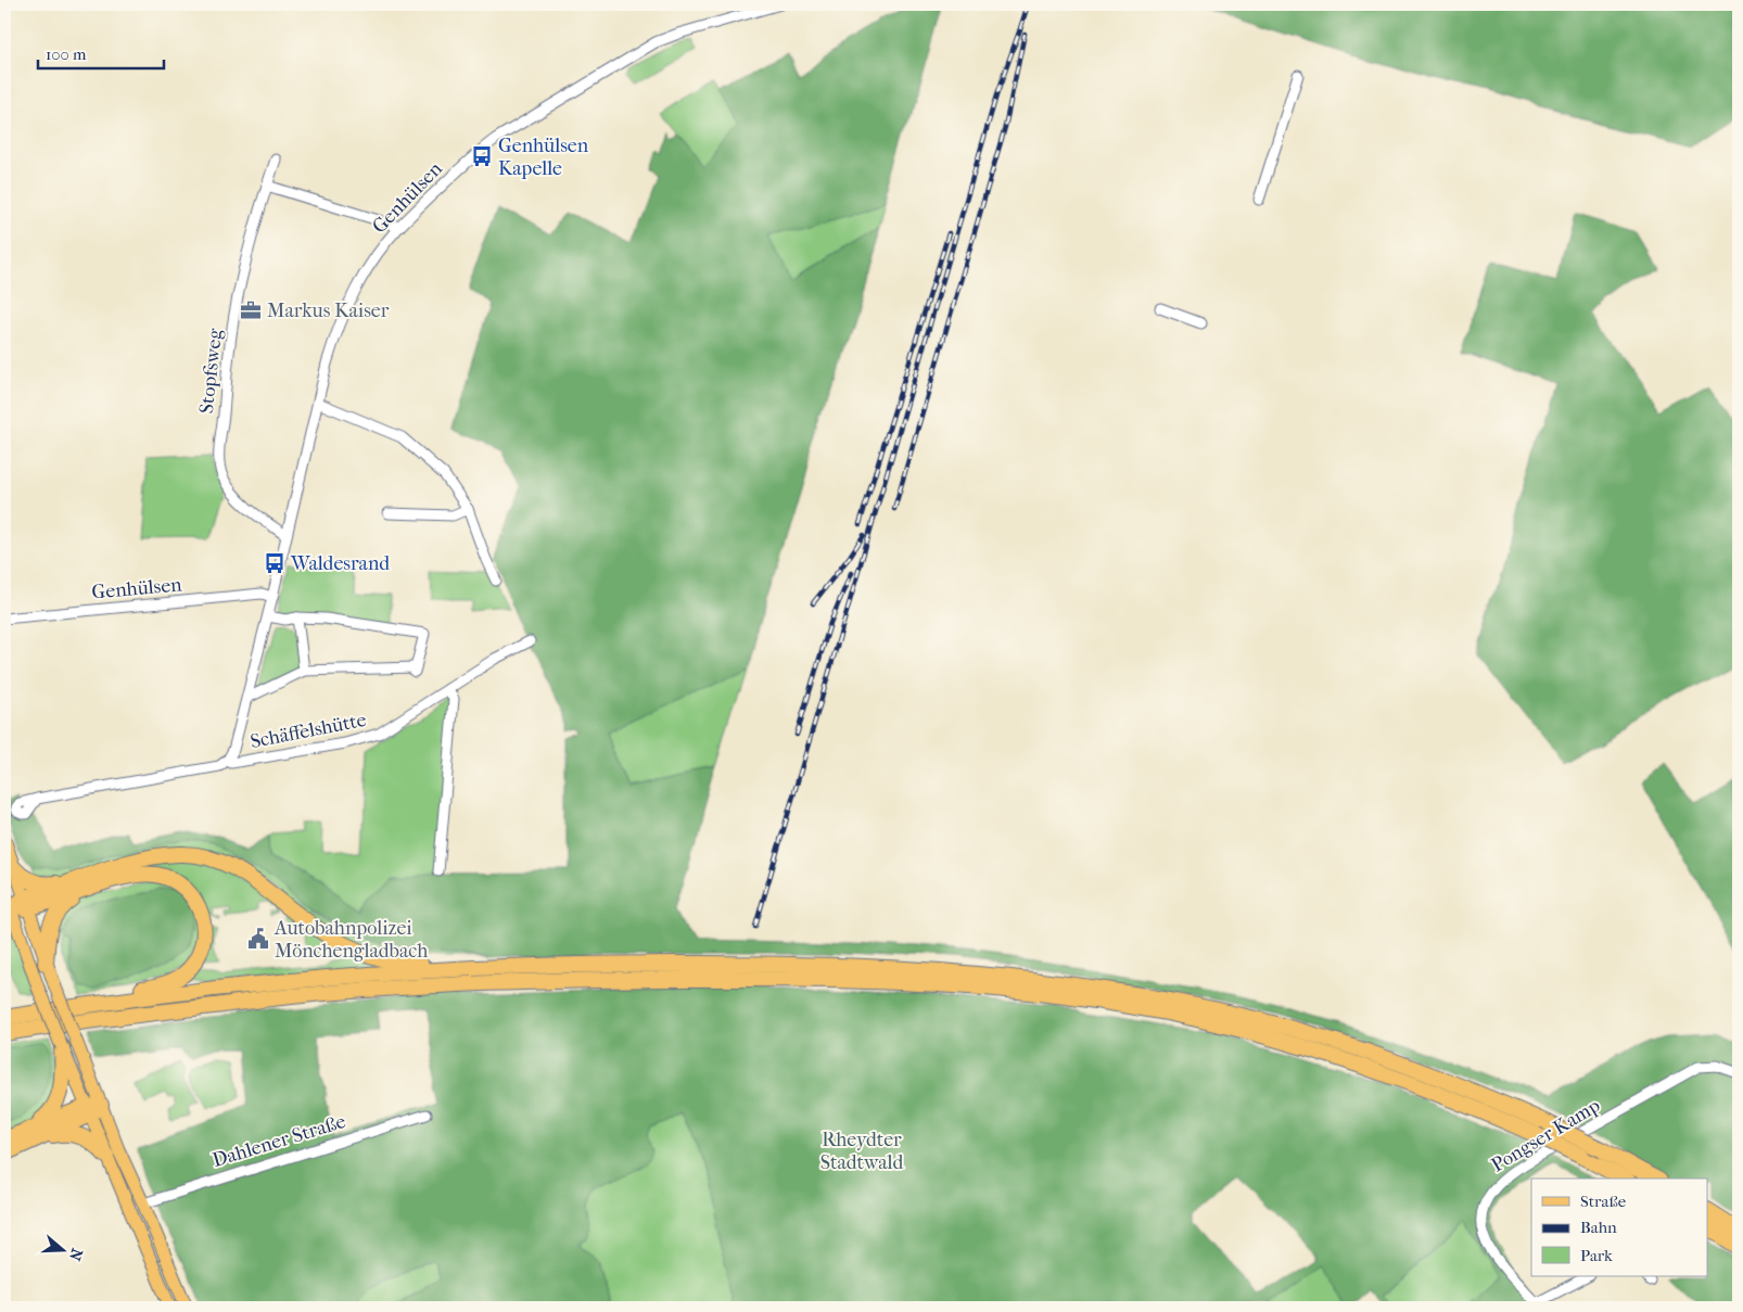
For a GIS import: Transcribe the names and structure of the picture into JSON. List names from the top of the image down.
{
  "streets": {
    "street": [
      "Genhülsen",
      "Stopfsweg",
      "Schäffelshütte",
      "Pongser Kamp",
      "Dahlener Straße"
    ]
  },
  "crossings": [
    ["Genhülsen", "Stopfsweg"],
    ["Genhülsen", "Schäffelshütte"]
  ],
  "parks": ["Rheydter Stadtwald"],
  "places": {
    "bus stop": ["Genhülsen Kapelle", "Waldesrand"],
    "office": ["Markus Kaiser"],
    "public building": ["Autobahnpolizei Mönchengladbach"]
  },
  "legend": ["Straße", "Bahn", "Park"],
  "scale_bar": "100 m",
  "north": "right"
}
